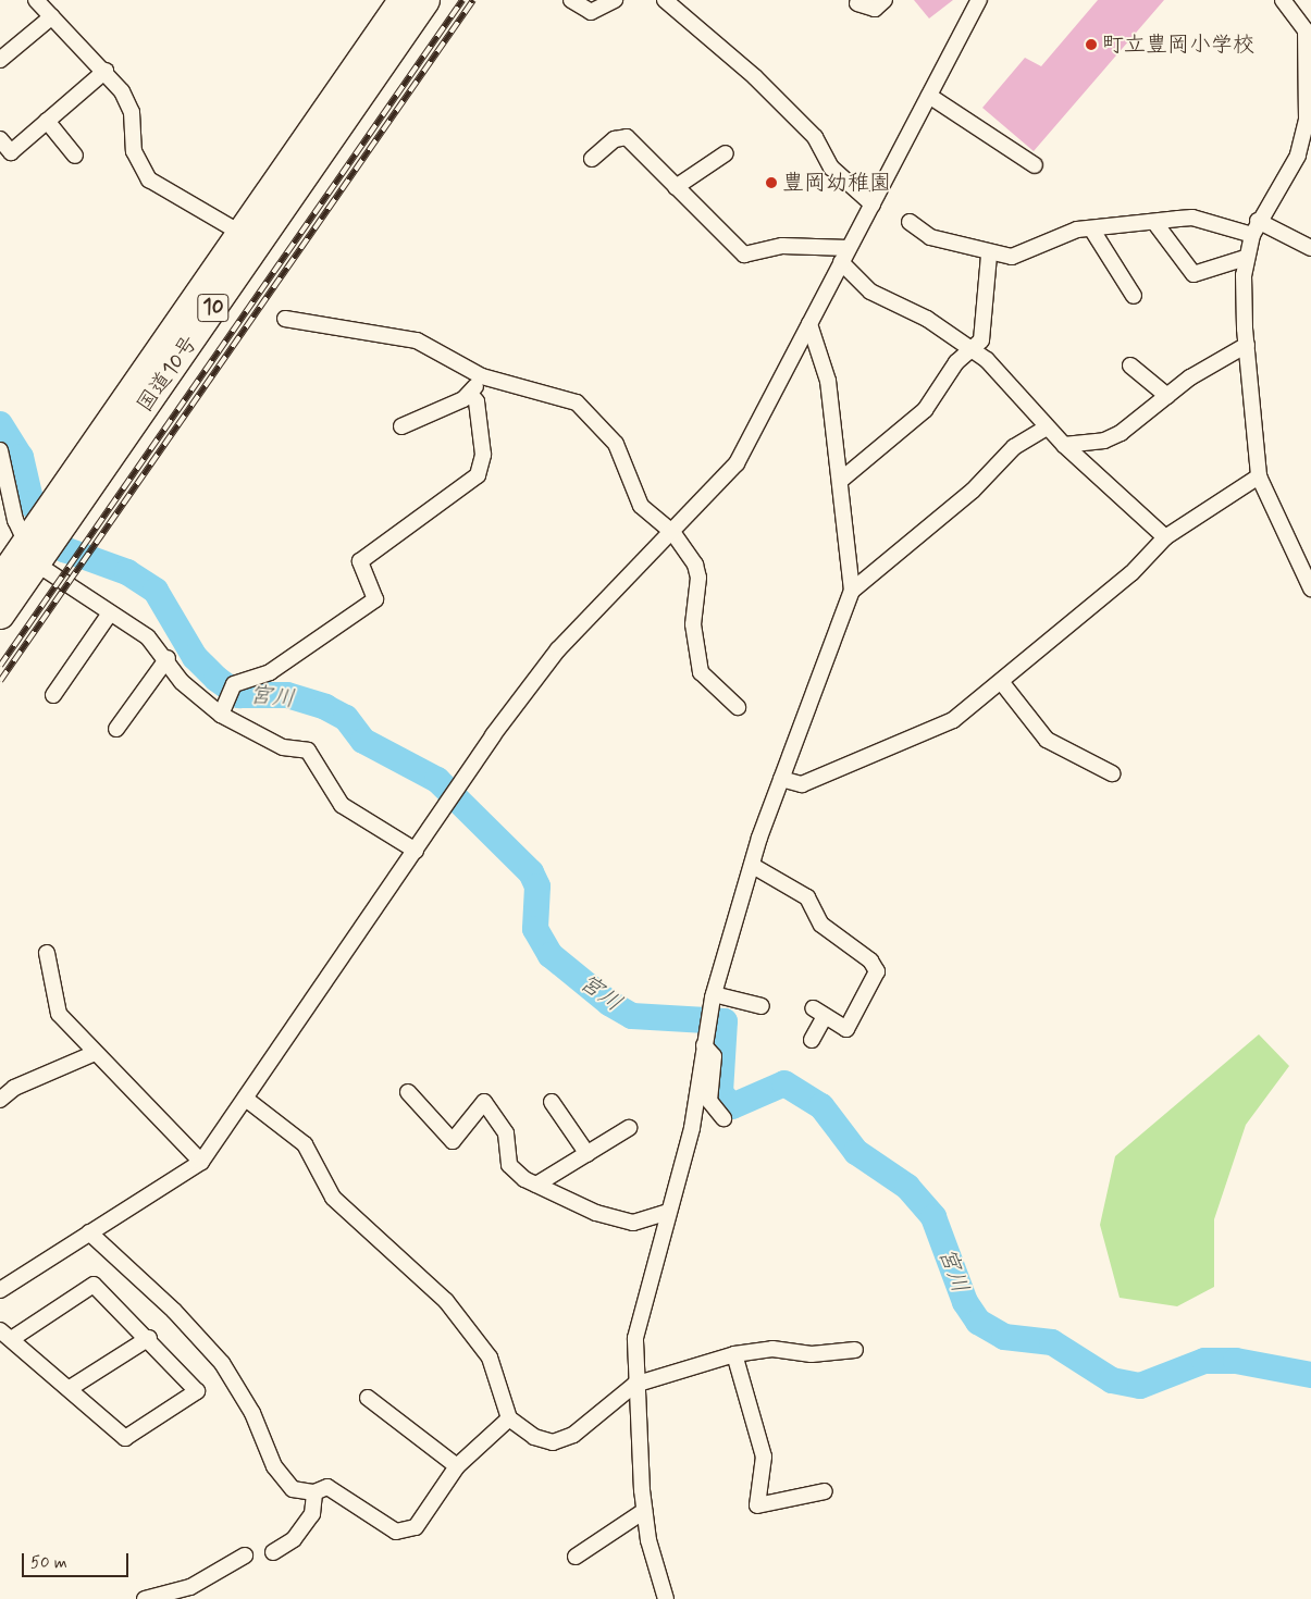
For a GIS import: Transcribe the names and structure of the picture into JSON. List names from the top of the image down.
{
  "streets": {
    "highway": ["10", "国道10号"]
  },
  "water": ["宮川"],
  "places": ["町立豊岡小学校", "豊岡幼稚園"],
  "scale_bar": "50 m"
}
